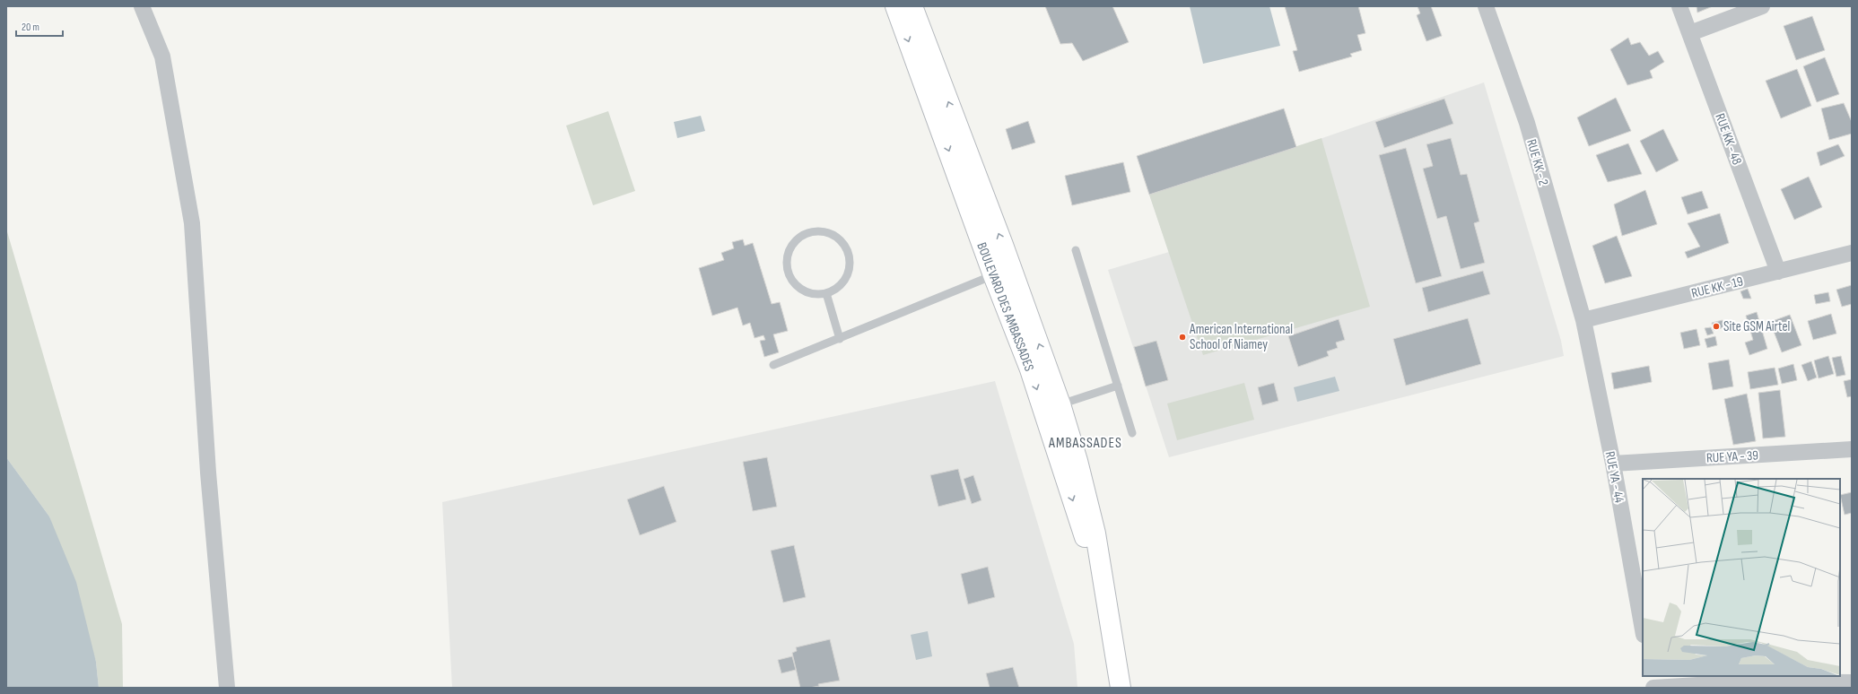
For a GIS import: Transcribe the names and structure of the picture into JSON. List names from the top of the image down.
{
  "streets": {
    "main road": ["BOULEVARD DES AMBASSADES"],
    "street": [
      "RUE KK - 48",
      "RUE KK - 2",
      "RUE KK - 19",
      "RUE YA - 39",
      "RUE YA - 44"
    ]
  },
  "crossings": [
    ["RUE KK - 48", "RUE KK - 19"],
    ["RUE KK - 2", "RUE KK - 19"],
    ["RUE KK - 2", "RUE YA - 44"],
    ["RUE KK - 19", "RUE YA - 44"],
    ["RUE YA - 39", "RUE YA - 44"]
  ],
  "districts": ["AMBASSADES"],
  "places": ["Site GSM Airtel", "American International School of Niamey"],
  "scale_bar": "20 m"
}
